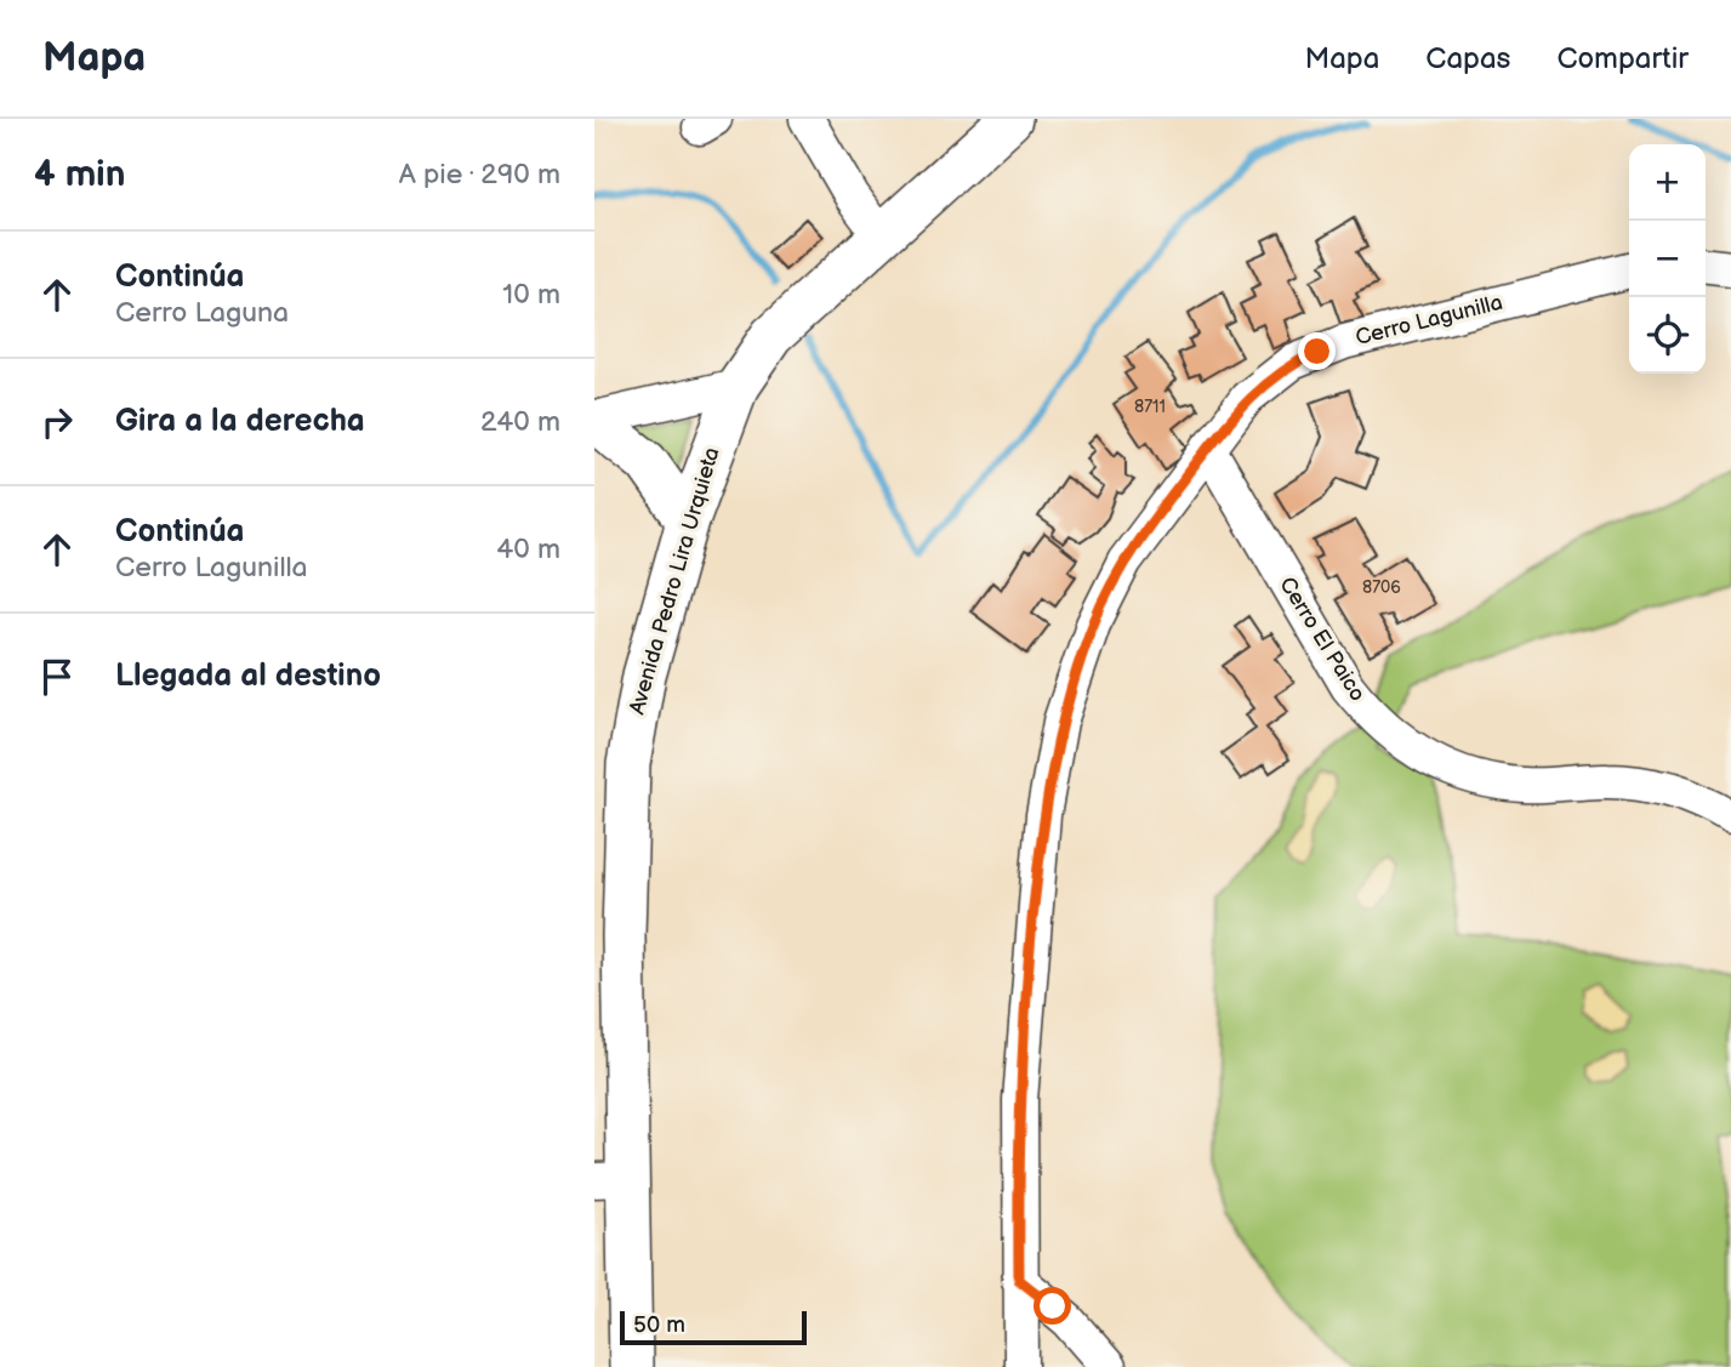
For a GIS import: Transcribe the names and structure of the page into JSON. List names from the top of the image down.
{
  "streets": {
    "main road": ["Avenida Pedro Lira Urquieta"],
    "street": ["Cerro Lagunilla", "Cerro El Paico"]
  },
  "crossings": [
    ["Cerro Lagunilla", "Cerro El Paico"]
  ],
  "house_numbers": ["8711", "8706"],
  "scale_bar": "50 m",
  "page": {
    "header": "Mapa",
    "nav": ["Mapa", "Capas", "Compartir"],
    "heading": ["4 min", "A pie · 290 m"],
    "map_buttons": ["+", "−"],
    "list": [
      ["Continúa", "Cerro Laguna", "10 m"],
      ["Gira a la derecha", "240 m"],
      ["Continúa", "Cerro Lagunilla", "40 m"],
      "Llegada al destino"
    ],
    "scale": "50 m"
  }
}
